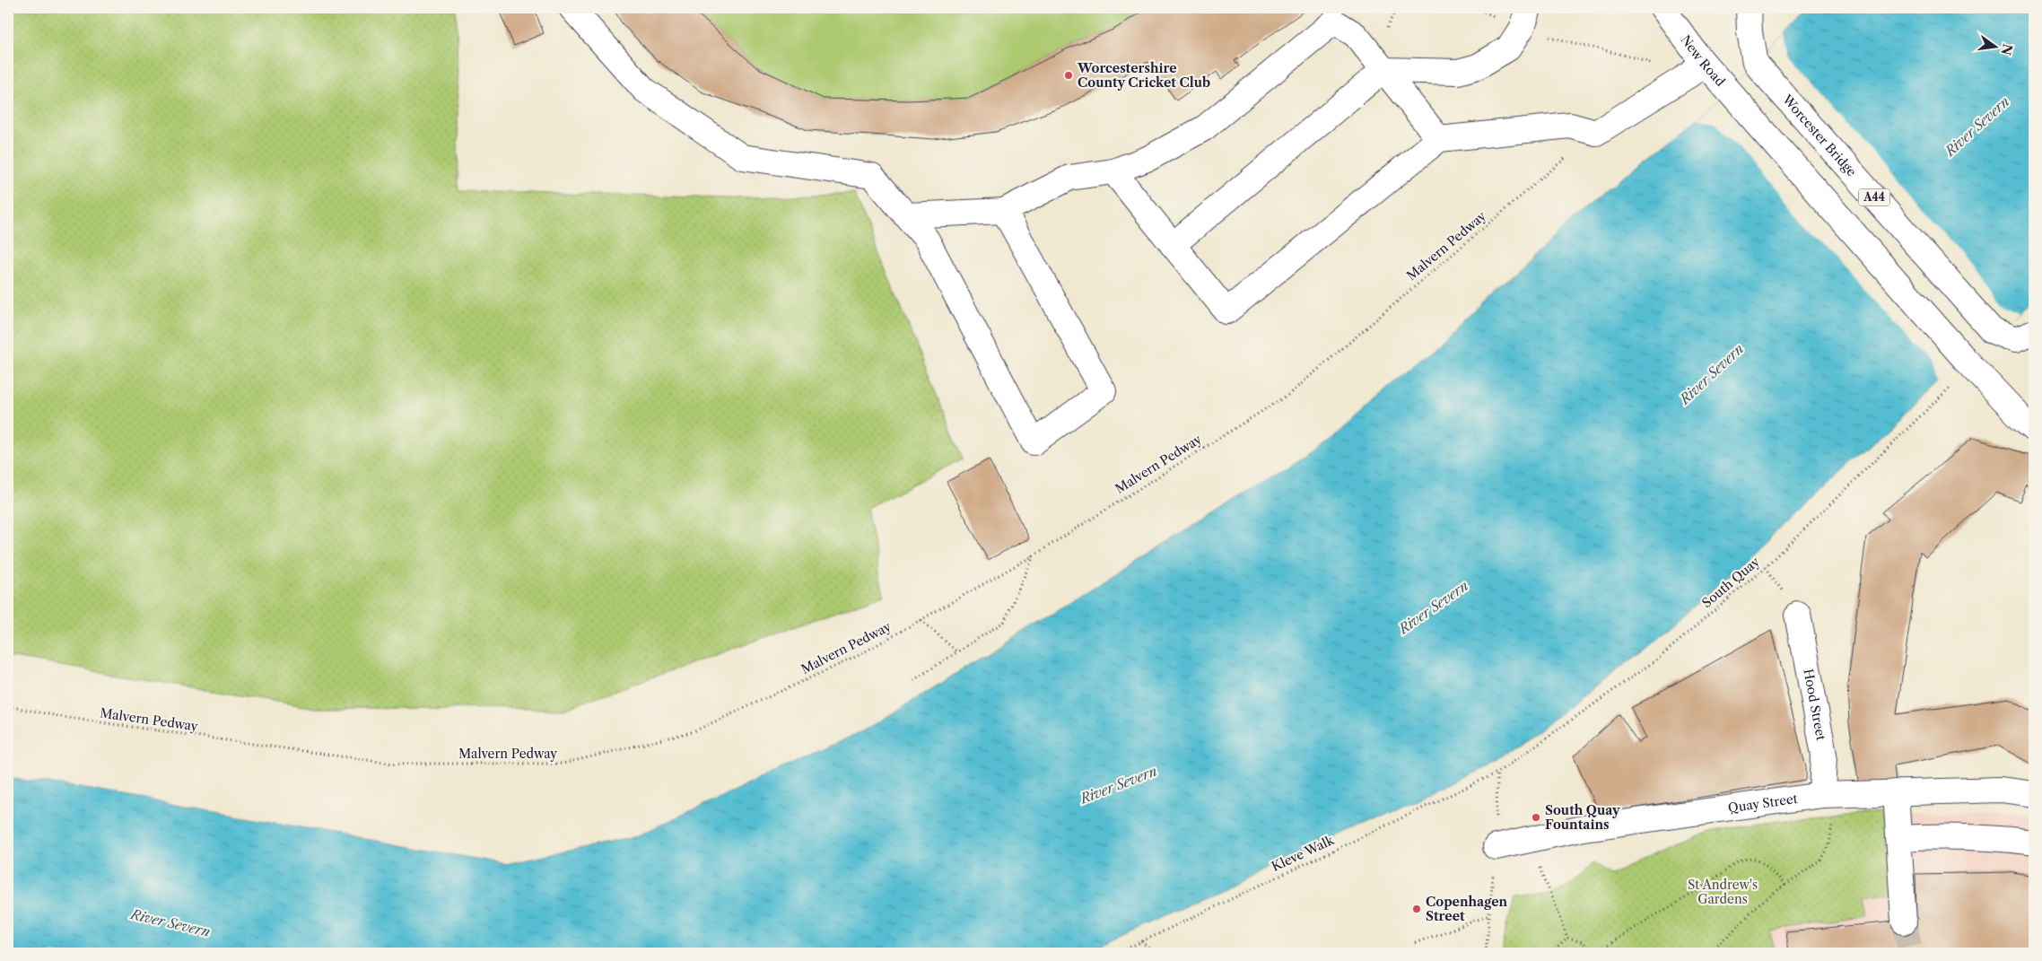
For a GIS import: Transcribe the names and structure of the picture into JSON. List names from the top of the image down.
{
  "streets": {
    "main road": [
      "New Road",
      "Worcester Bridge",
      "A44",
      "Hood Street",
      "Quay Street"
    ],
    "path": ["Malvern Pedway", "South Quay", "Kleve Walk"]
  },
  "crossings": [
    ["New Road", "South Quay"],
    ["South Quay", "Kleve Walk"],
    ["Hood Street", "Quay Street"]
  ],
  "water": ["River Severn"],
  "parks": ["St Andrew's Gardens"],
  "places": ["Worcestershire County Cricket Club", "South Quay Fountains", "Copenhagen Street"],
  "north": "right"
}
